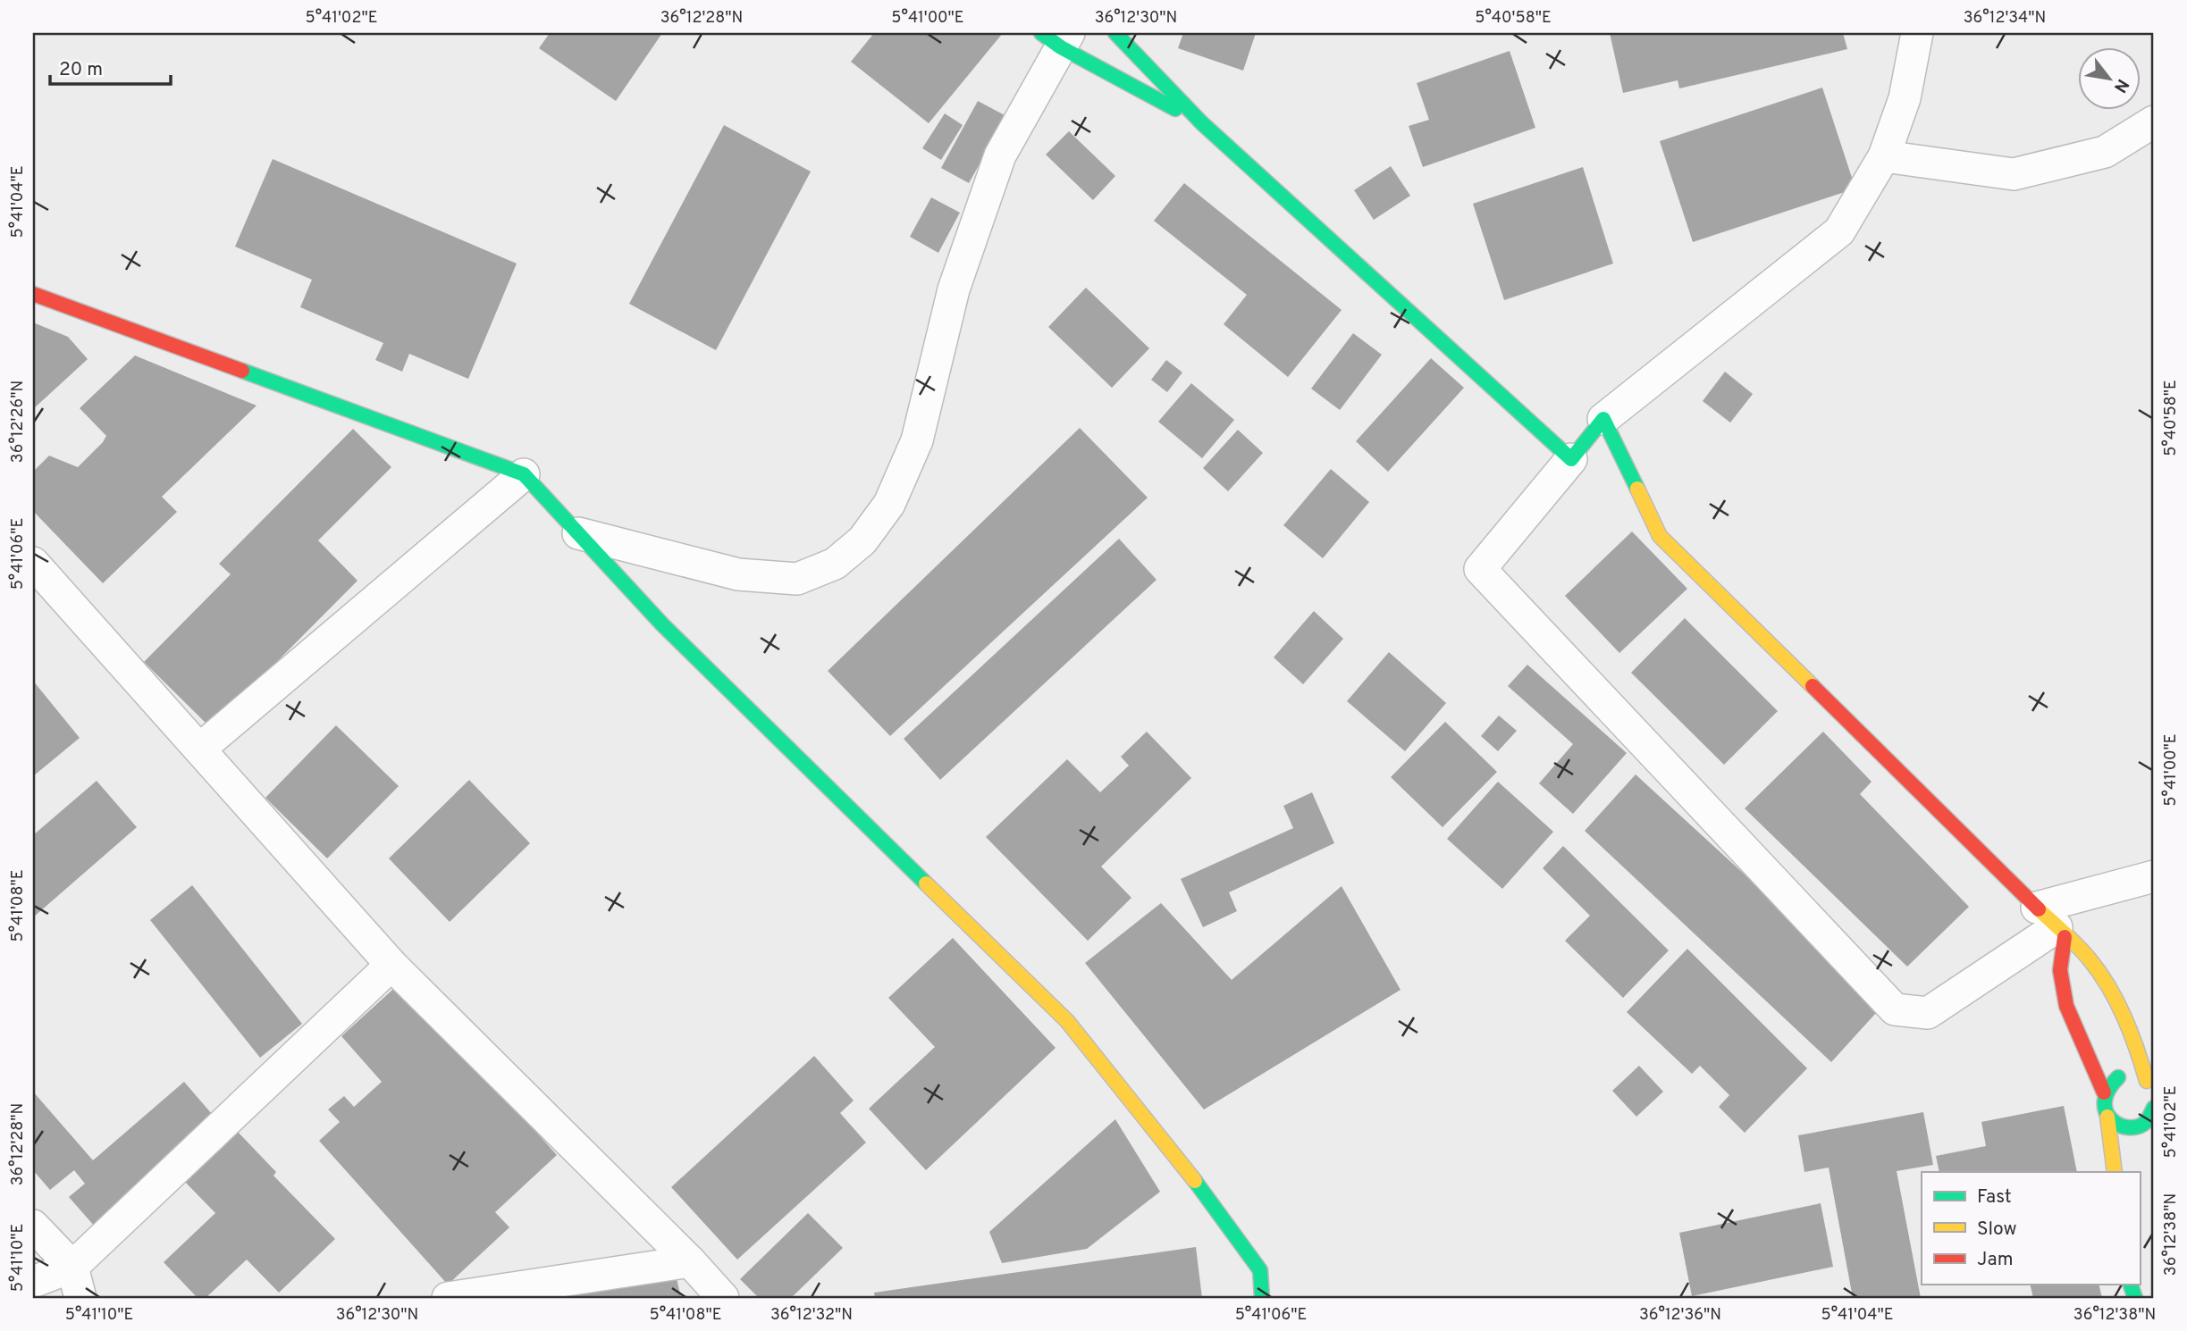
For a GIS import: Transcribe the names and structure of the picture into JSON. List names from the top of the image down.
{
  "legend": ["Fast", "Slow", "Jam"],
  "scale_bar": "20 m",
  "north": "bottom right",
  "coordinates": [
    "5°41'02\"E",
    "36°12'28\"N",
    "5°41'00\"E",
    "36°12'30\"N",
    "5°40'58\"E",
    "36°12'34\"N",
    "5°41'04\"E",
    "36°12'26\"N",
    "5°41'06\"E",
    "5°41'08\"E",
    "36°12'38\"N",
    "5°41'10\"E",
    "36°12'32\"N",
    "36°12'36\"N"
  ]
}
